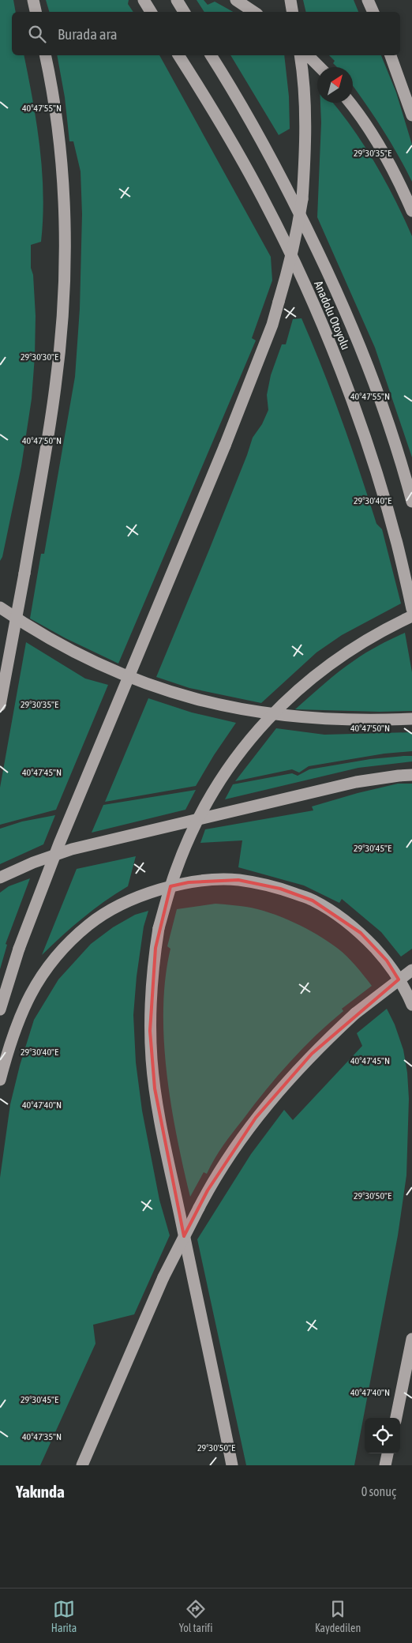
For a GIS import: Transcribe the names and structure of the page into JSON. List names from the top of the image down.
{
  "streets": {
    "highway": ["Anadolu Otoyolu"]
  },
  "north": "top right",
  "page": {
    "search": "Burada ara",
    "heading": ["Yakında", "0 sonuç"],
    "nav": ["Harita", "Yol tarifi", "Kaydedilen"]
  },
  "coordinates": [
    "40°47'55\"N",
    "29°30'35\"E",
    "29°30'30\"E",
    "40°47'50\"N",
    "29°30'40\"E",
    "40°47'45\"N",
    "29°30'45\"E",
    "40°47'40\"N",
    "29°30'50\"E",
    "40°47'35\"N"
  ]
}
